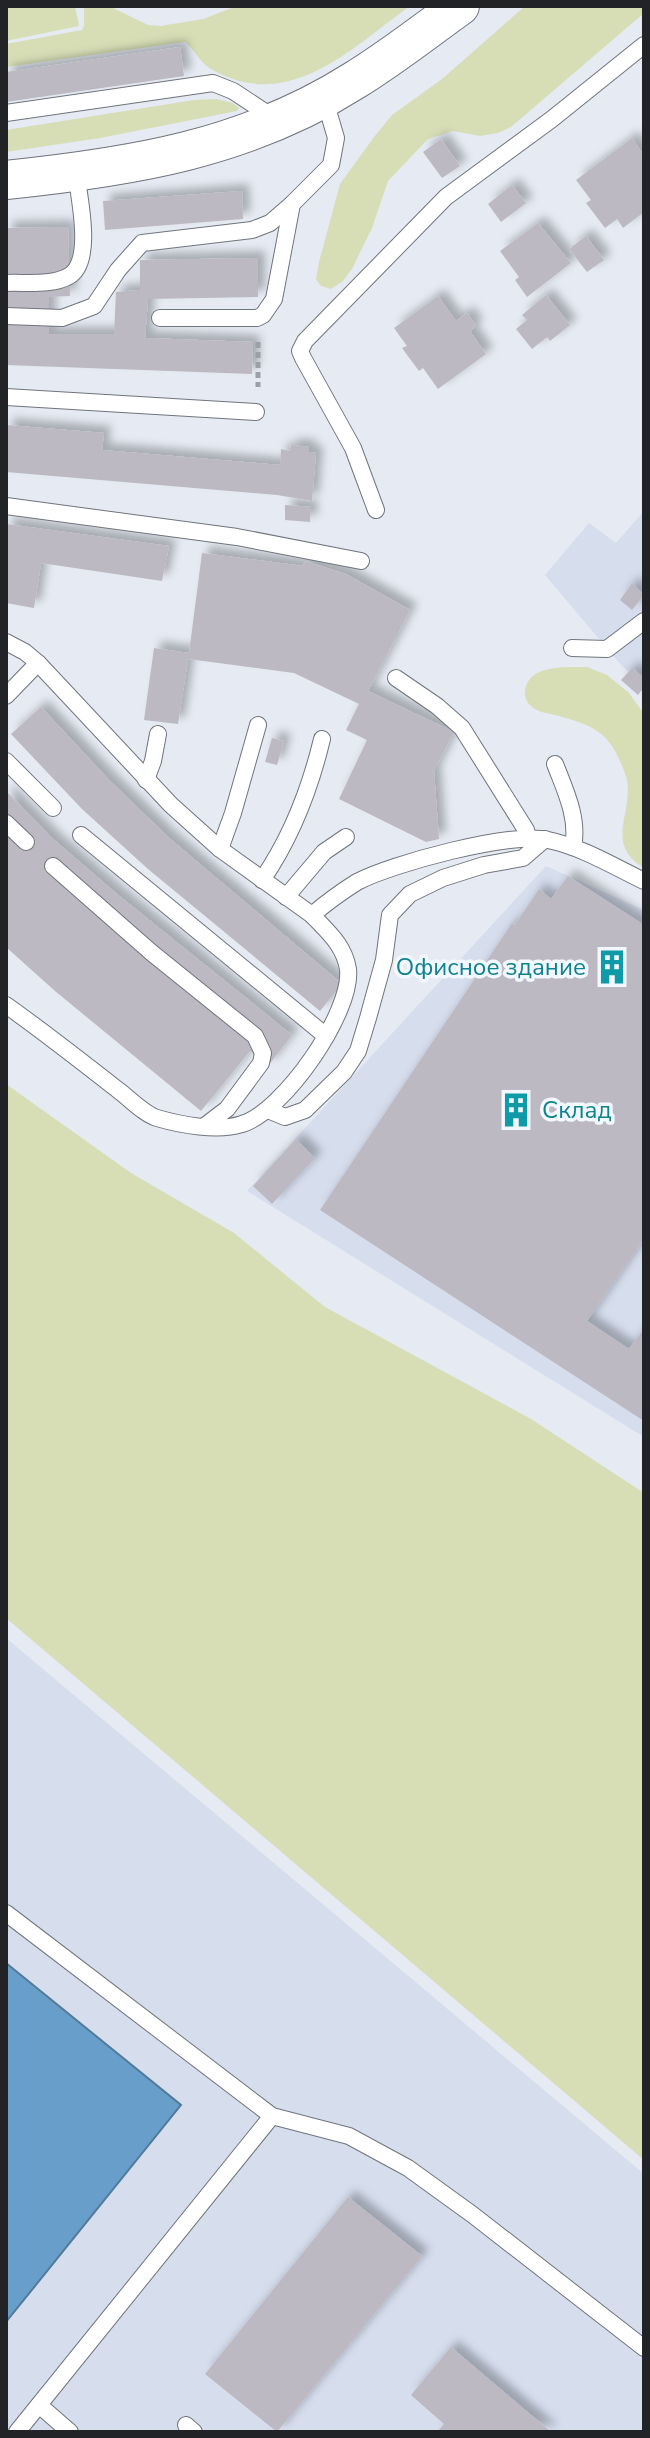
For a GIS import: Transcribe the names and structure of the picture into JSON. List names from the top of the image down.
{
  "places": {
    "building": ["Офисное здание", "Склад"]
  }
}
